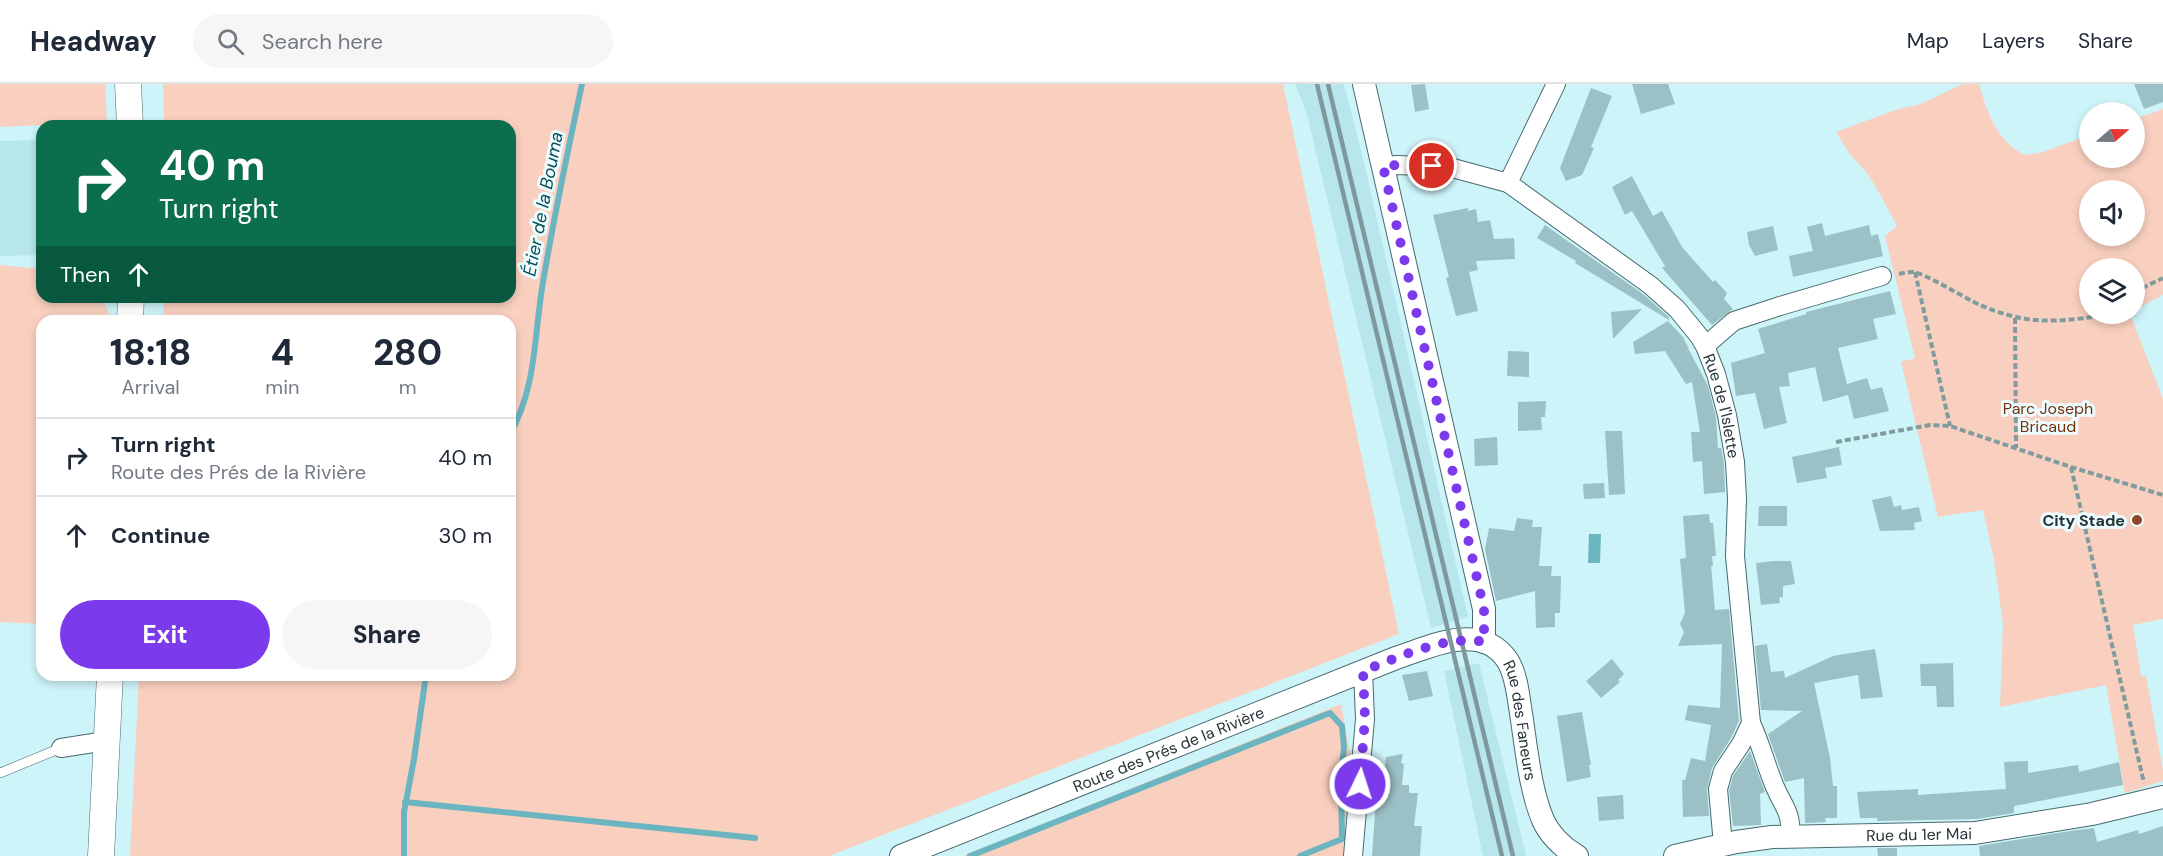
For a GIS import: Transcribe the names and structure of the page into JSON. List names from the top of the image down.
{
  "streets": {
    "street": [
      "Rue de l'Islette",
      "Rue des Faneurs",
      "Route des Prés de la Rivière",
      "Rue du 1er Mai"
    ]
  },
  "crossings": [
    ["Rue de l'Islette", "Rue des Faneurs"],
    ["Rue de l'Islette", "Rue du 1er Mai"],
    ["Rue des Faneurs", "Route des Prés de la Rivière"]
  ],
  "water": ["Étier de la Bouma"],
  "parks": ["Parc Joseph Bricaud"],
  "places": ["City Stade"],
  "north": "right",
  "page": {
    "header": "Headway",
    "search": "Search here",
    "nav": ["Map", "Layers", "Share"],
    "turn": ["40 m", "Turn right"],
    "then": "Then",
    "eta": [
      "18:18",
      "Arrival",
      "4",
      "min",
      "280",
      "m"
    ],
    "list": [
      {
        "name": "Turn right",
        "note": "Route des Prés de la Rivière",
        "value": "40 m"
      },
      {
        "name": "Continue",
        "value": "30 m"
      }
    ],
    "buttons": ["Exit", "Share"]
  }
}
